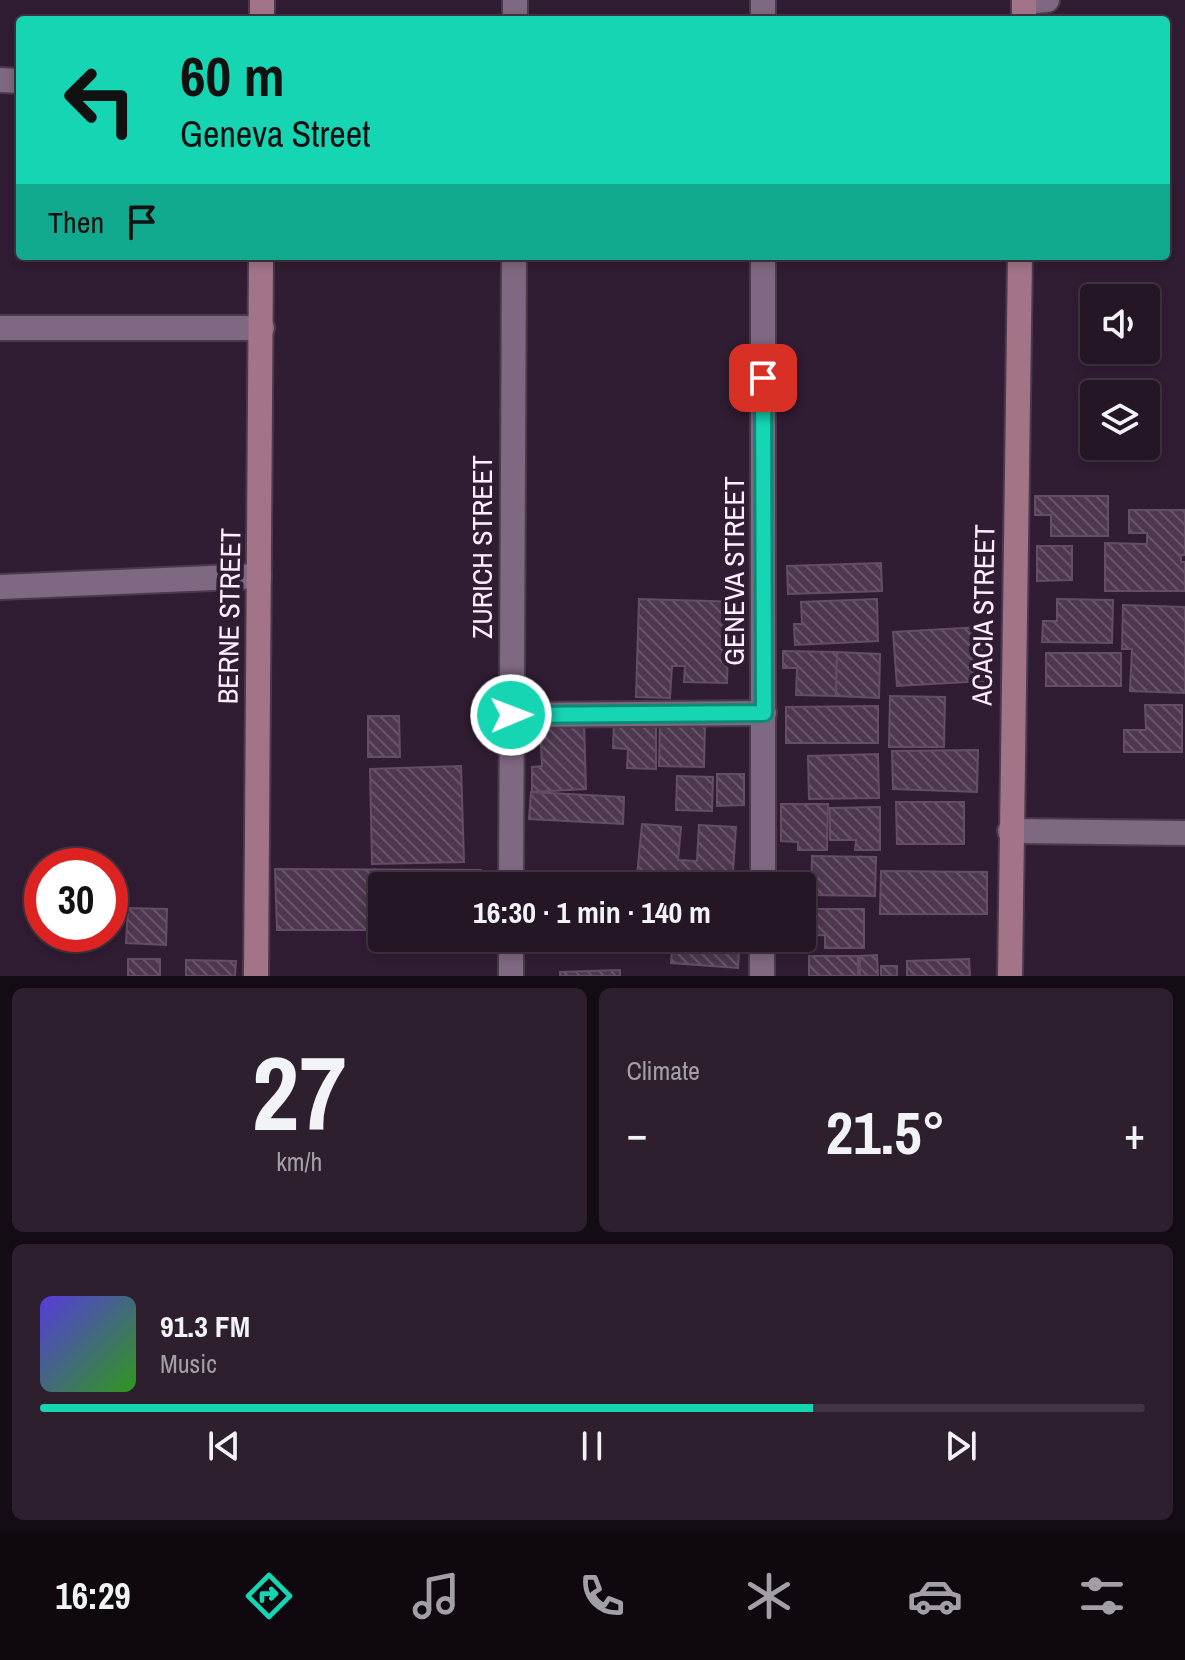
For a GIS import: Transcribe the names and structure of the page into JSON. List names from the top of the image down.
{
  "streets": {
    "street": [
      "ZURICH STREET",
      "GENEVA STREET",
      "ACACIA STREET",
      "BERNE STREET"
    ]
  },
  "page": {
    "turn": ["60 m", "Geneva Street"],
    "then": "Then",
    "limit": "30",
    "trip": "16:30 · 1 min · 140 m",
    "tile": [
      ["27", "km/h"],
      "Climate"
    ],
    "heat": ["−", "21.5°", "+"],
    "song": ["91.3 FM", "Music"],
    "tabs": "16:29"
  }
}
